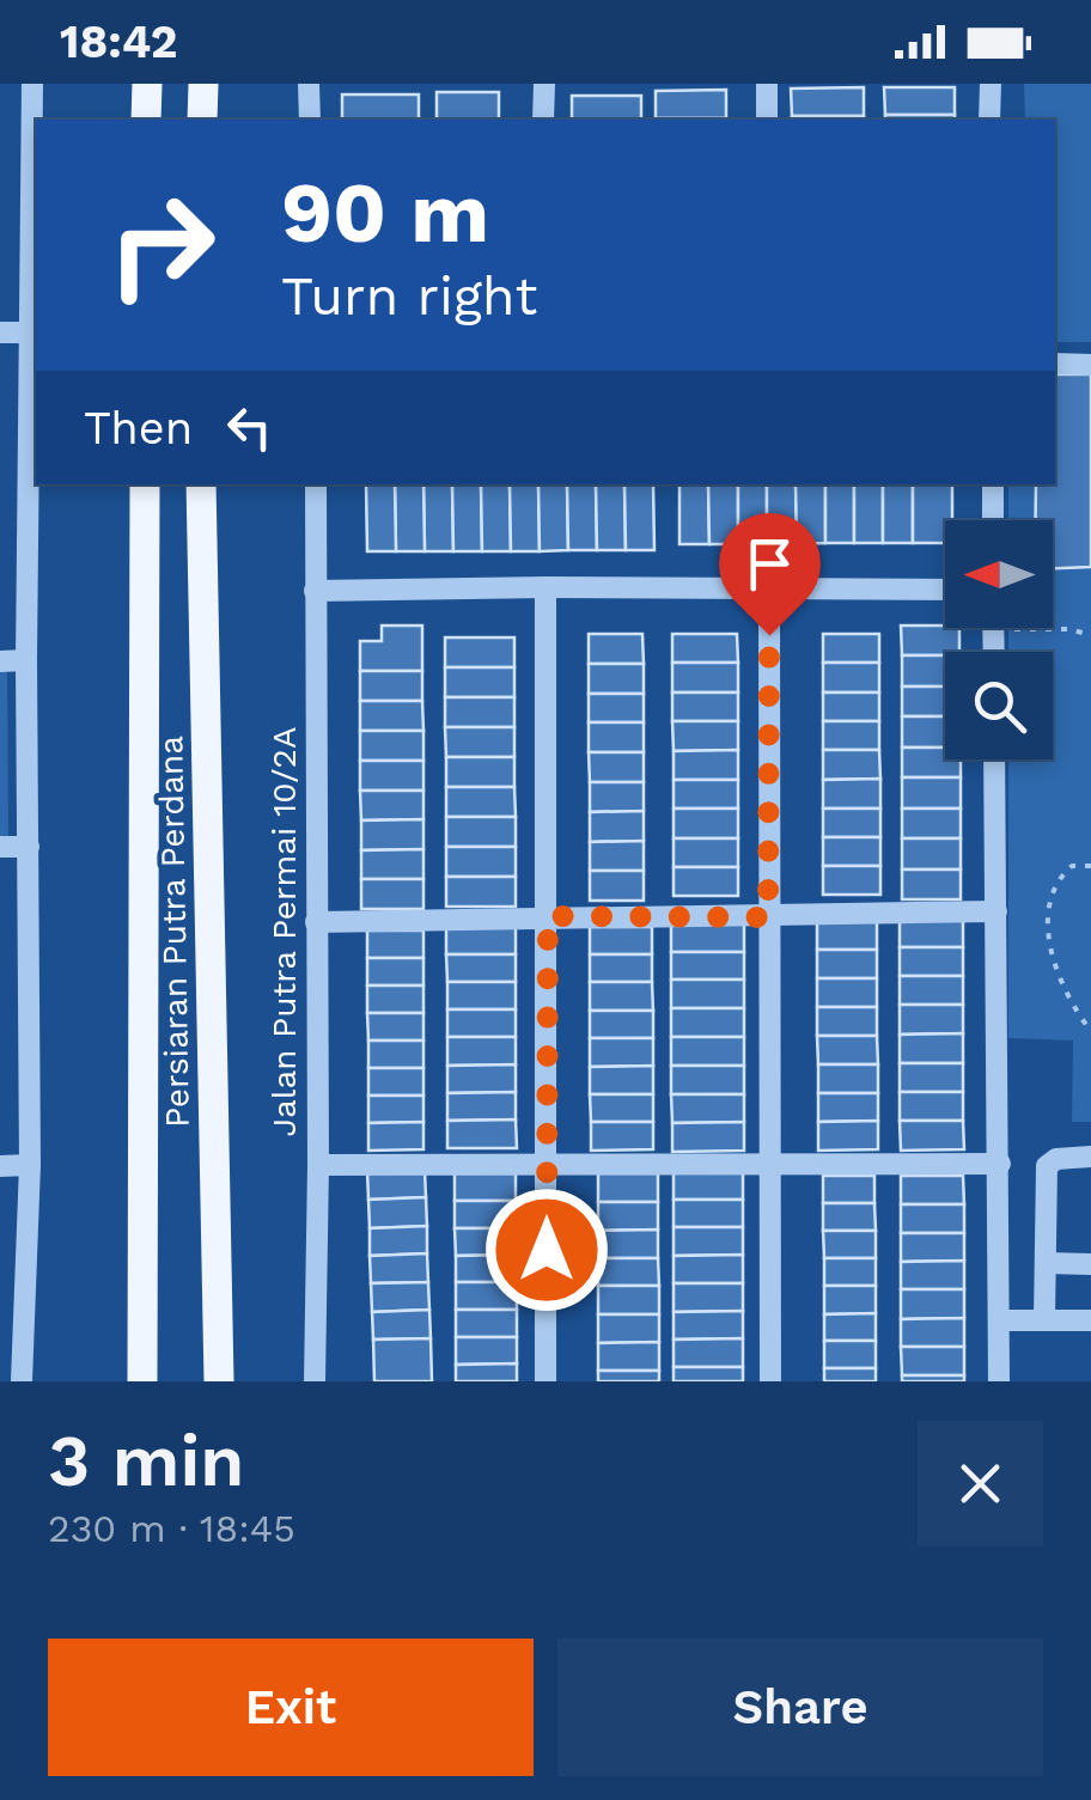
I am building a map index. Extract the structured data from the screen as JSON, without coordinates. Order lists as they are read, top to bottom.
{
  "streets": {
    "main road": ["Persiaran Putra Perdana"],
    "street": ["Jalan Putra Permai 10/2A"]
  },
  "north": "left",
  "page": {
    "status": "18:42",
    "turn": ["90 m", "Turn right"],
    "then": "Then",
    "heading": ["3 min", "230 m · 18:45"],
    "buttons": ["Exit", "Share"]
  }
}
